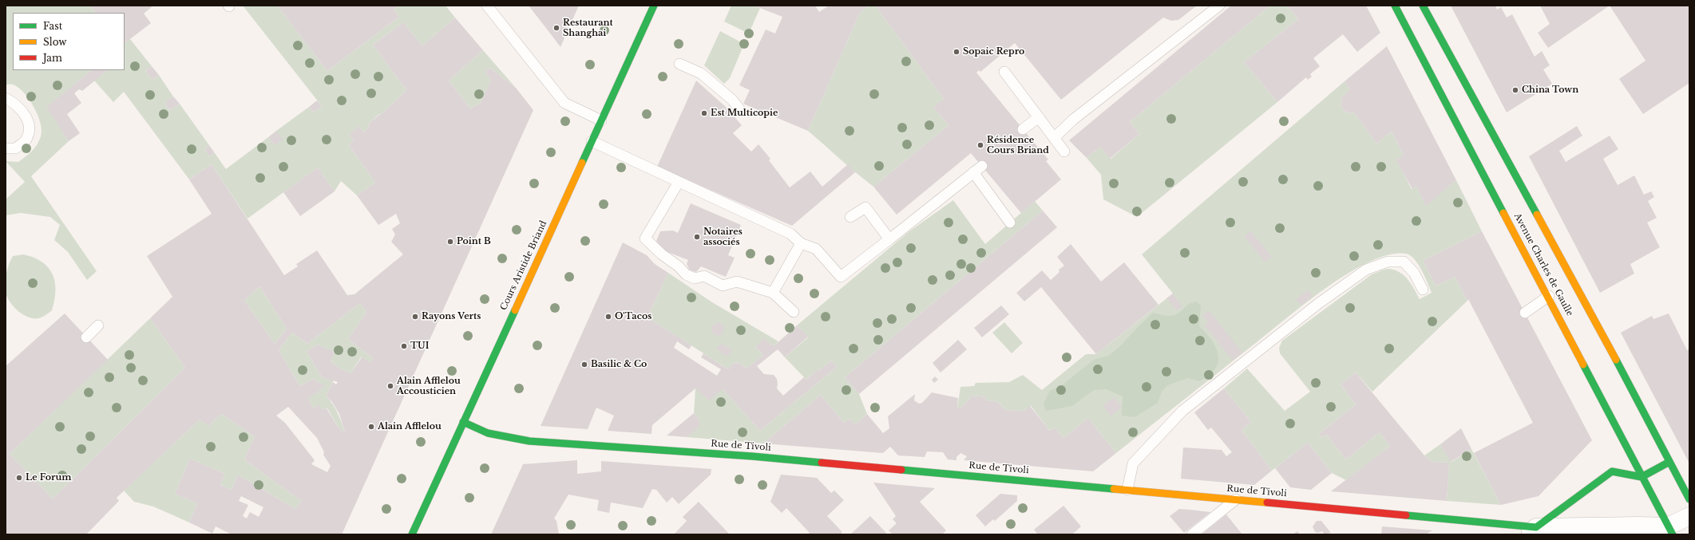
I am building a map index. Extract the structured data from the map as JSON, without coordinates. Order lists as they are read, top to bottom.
{
  "streets": {
    "street": ["Avenue Charles de Gaulle", "Cours Aristide Briand", "Rue de Tivoli"]
  },
  "crossings": [
    ["Cours Aristide Briand", "Rue de Tivoli"]
  ],
  "places": [
    "Restaurant Shanghai",
    "Sopaic Repro",
    "China Town",
    "Est Multicopie",
    "Résidence Cours Briand",
    "Notaires associés",
    "Point B",
    "Rayons Verts",
    "O'Tacos",
    "TUI",
    "Basilic & Co",
    "Alain Afflelou Accousticien",
    "Alain Afflelou",
    "Le Forum"
  ],
  "legend": ["Fast", "Slow", "Jam"]
}
